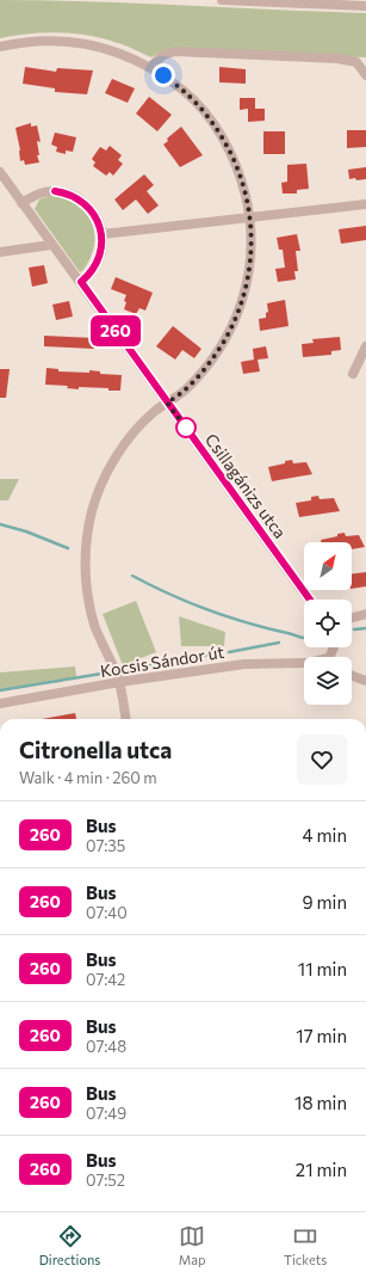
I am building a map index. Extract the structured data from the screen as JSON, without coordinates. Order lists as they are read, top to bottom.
{
  "streets": {
    "street": ["Csillagánizs utca", "Kocsis Sándor út"]
  },
  "lines": ["bus line 260"],
  "north": "top right",
  "page": {
    "on_map": "260",
    "heading": ["Citronella utca", "Walk · 4 min · 260 m"],
    "list": [
      {
        "mark": "260",
        "name": "Bus",
        "note": "07:35",
        "value": "4 min"
      },
      {
        "mark": "260",
        "name": "Bus",
        "note": "07:40",
        "value": "9 min"
      },
      {
        "mark": "260",
        "name": "Bus",
        "note": "07:42",
        "value": "11 min"
      },
      {
        "mark": "260",
        "name": "Bus",
        "note": "07:48",
        "value": "17 min"
      },
      {
        "mark": "260",
        "name": "Bus",
        "note": "07:49",
        "value": "18 min"
      },
      {
        "mark": "260",
        "name": "Bus",
        "note": "07:52",
        "value": "21 min"
      }
    ],
    "tabs": ["Directions", "Map", "Tickets"]
  }
}
